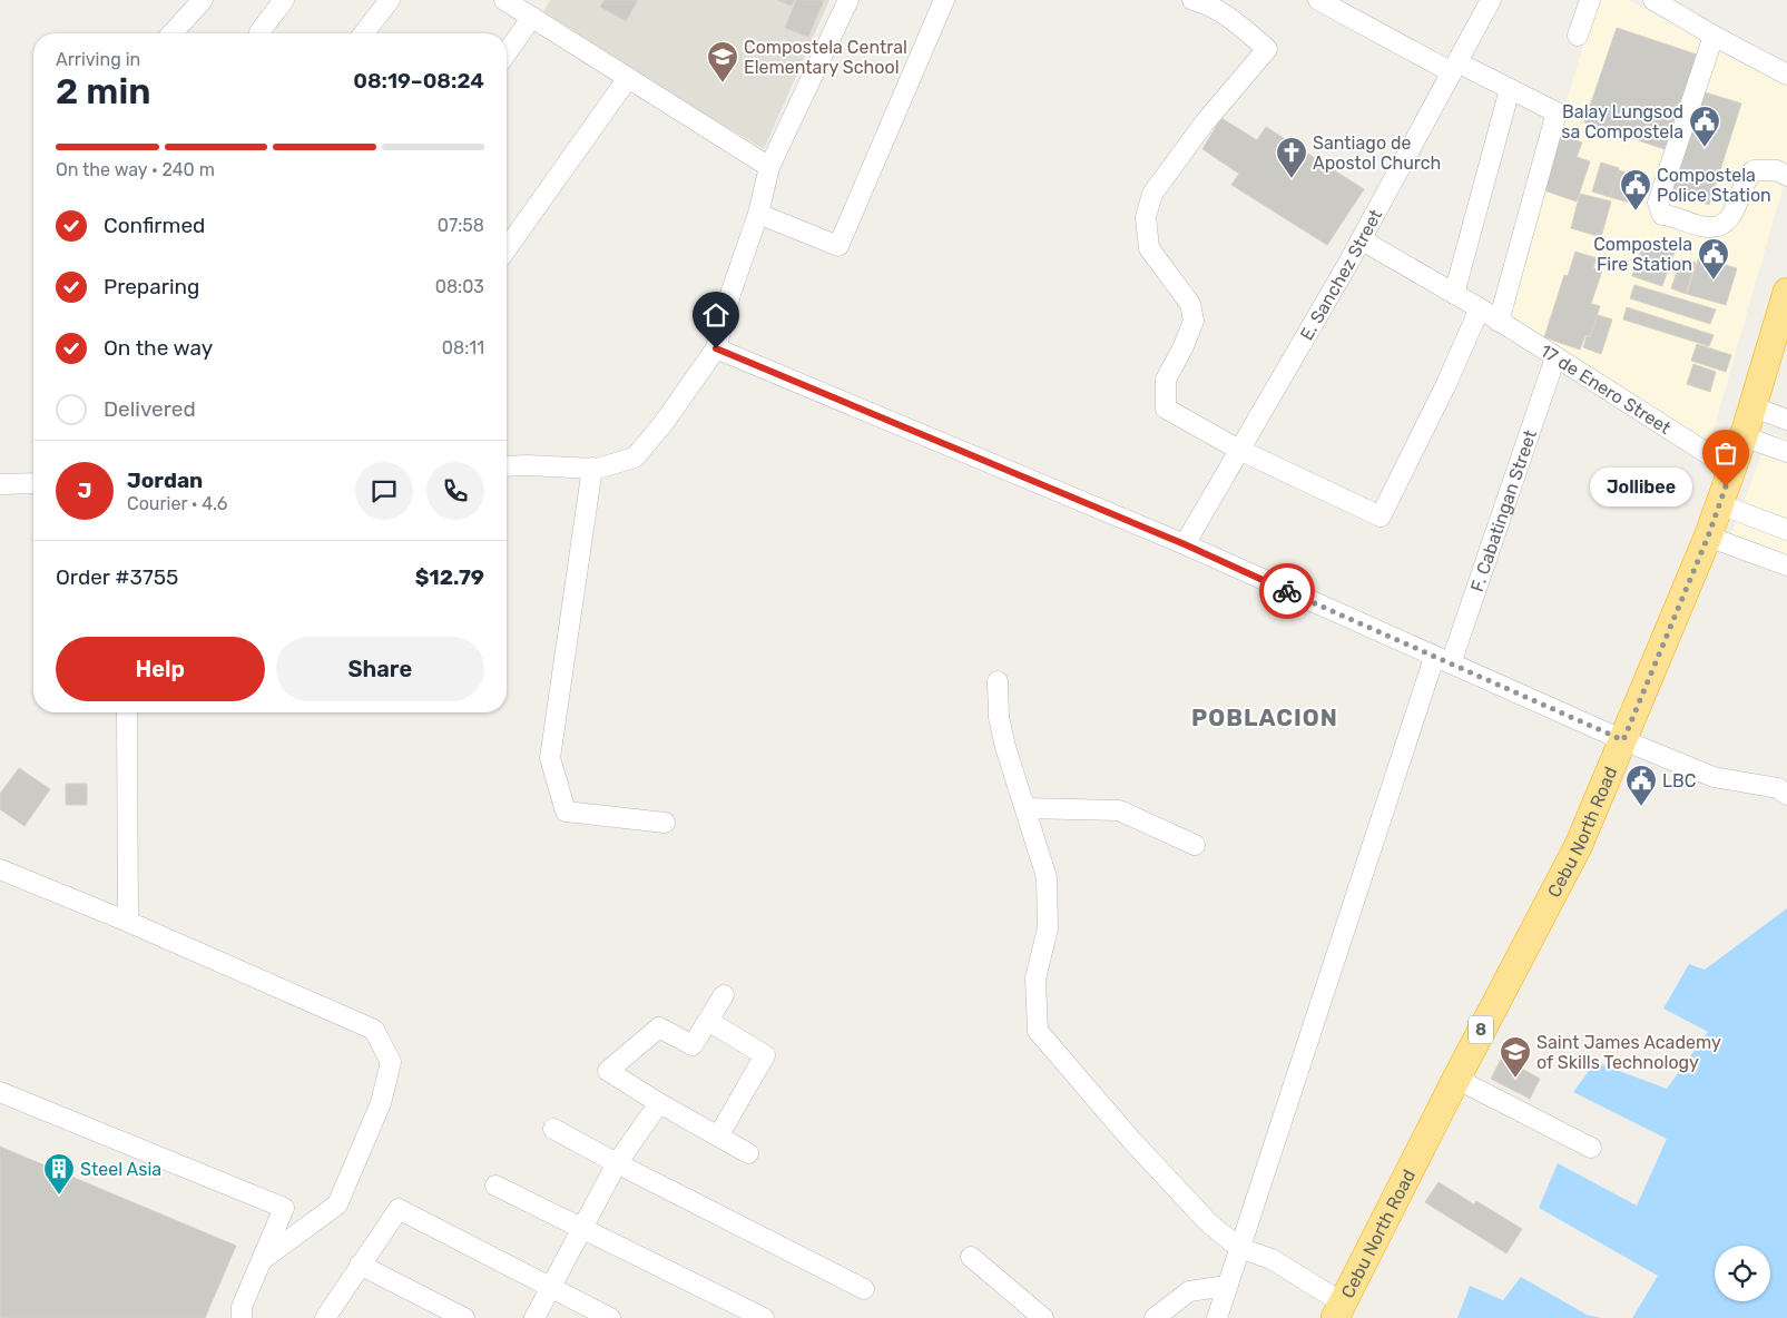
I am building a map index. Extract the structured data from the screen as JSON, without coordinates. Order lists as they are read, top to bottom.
{
  "streets": {
    "highway": ["Cebu North Road", "8"],
    "street": ["E. Sanchez Street", "17 de Enero Street", "F. Cabatingan Street"]
  },
  "crossings": [
    ["E. Sanchez Street", "17 de Enero Street"],
    ["17 de Enero Street", "F. Cabatingan Street"],
    ["17 de Enero Street", "Cebu North Road"]
  ],
  "districts": ["POBLACION"],
  "places": {
    "school or university": ["Compostela Central Elementary School", "Saint James Academy of Skills Technology"],
    "public building": [
      "Balay Lungsod sa Compostela",
      "Compostela Police Station",
      "Compostela Fire Station",
      "LBC"
    ],
    "church": ["Santiago de Apostol Church"],
    "other": ["Jollibee"],
    "building": ["Steel Asia"]
  },
  "page": {
    "heading": ["2 min", "Arriving in", "08:19–08:24"],
    "panel": [
      "Jordan",
      "Courier · 4.6",
      "Order #3755",
      "$12.79"
    ],
    "bar": "On the way · 240 m",
    "list": [
      ["Confirmed", "07:58"],
      ["Preparing", "08:03"],
      ["On the way", "08:11"],
      "Delivered"
    ],
    "round": "J",
    "bubble": "Jollibee",
    "buttons": ["Help", "Share"]
  }
}
